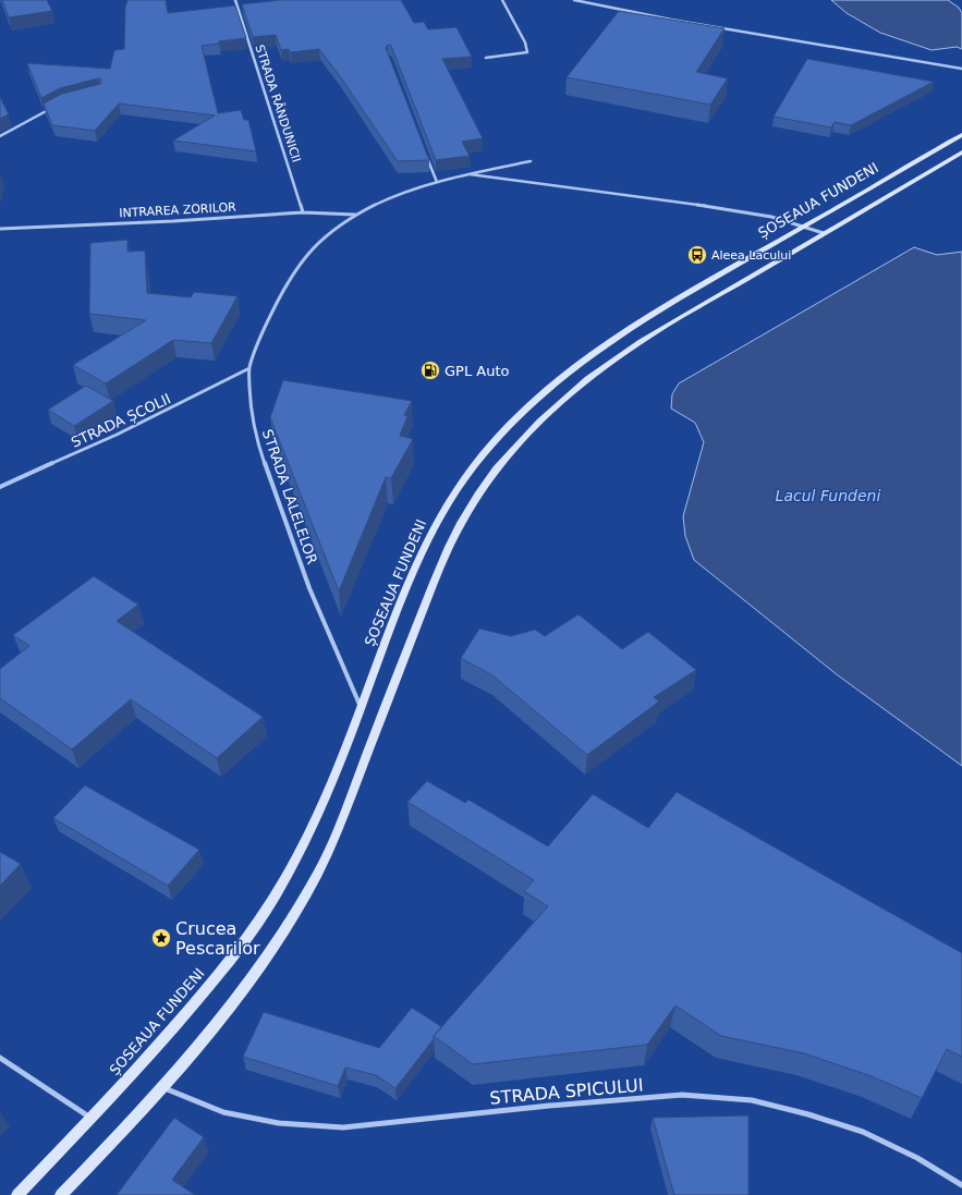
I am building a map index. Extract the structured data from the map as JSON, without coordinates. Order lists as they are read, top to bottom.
{
  "streets": {
    "main road": ["ȘOSEAUA FUNDENI"],
    "street": [
      "STRADA RÂNDUNICII",
      "INTRAREA ZORILOR",
      "STRADA ȘCOLII",
      "STRADA LALELELOR",
      "STRADA SPICULUI"
    ]
  },
  "crossings": [
    ["STRADA RÂNDUNICII", "INTRAREA ZORILOR"],
    ["ȘOSEAUA FUNDENI", "STRADA LALELELOR"],
    ["INTRAREA ZORILOR", "STRADA LALELELOR"],
    ["STRADA ȘCOLII", "STRADA LALELELOR"]
  ],
  "water": ["Lacul Fundeni"],
  "places": {
    "bus stop": ["Aleea Lacului"],
    "fuel station": ["GPL Auto"],
    "place": ["Crucea Pescarilor"]
  }
}
